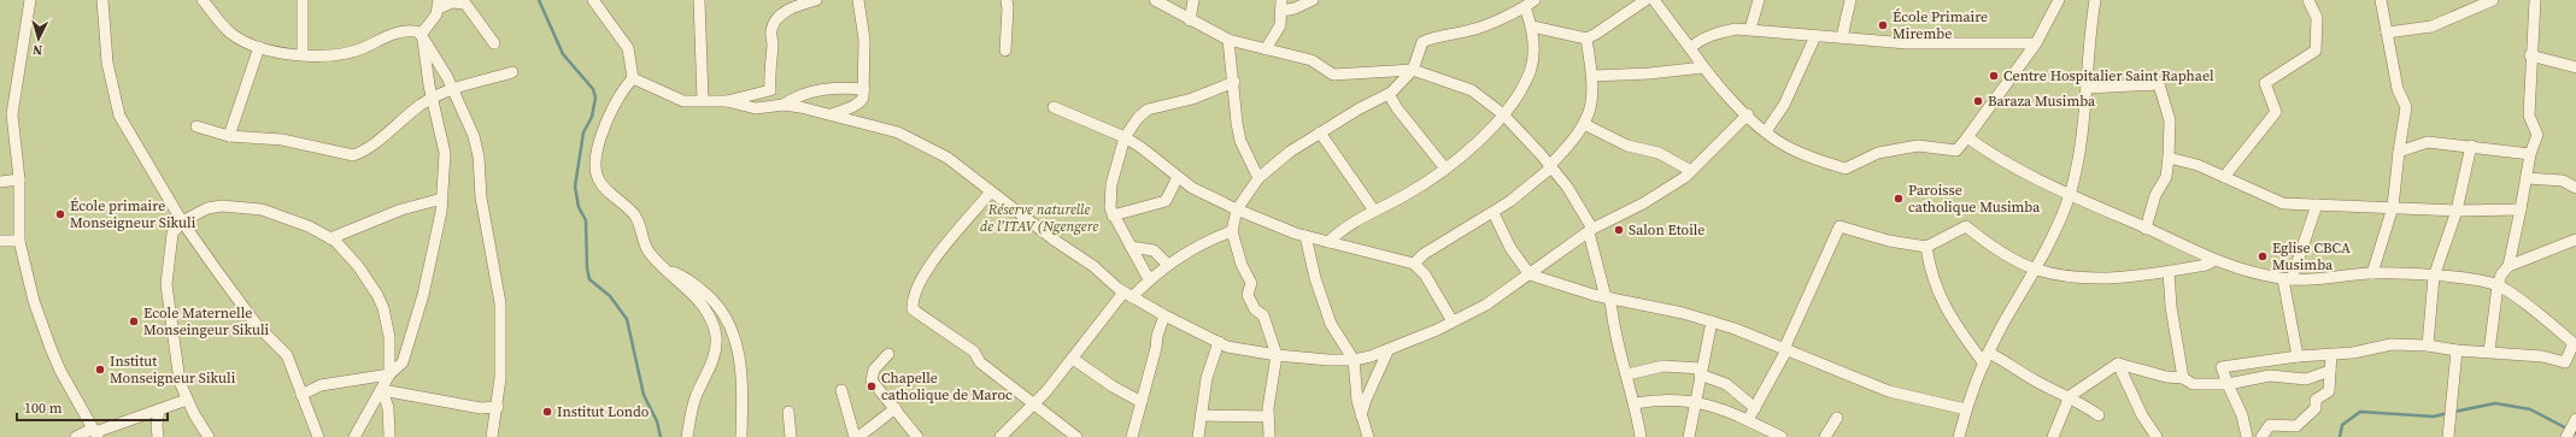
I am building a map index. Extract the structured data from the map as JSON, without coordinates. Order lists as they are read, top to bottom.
{
  "parks": ["Réserve naturelle de l'ITAV (Ngengere"],
  "places": [
    "École Primaire Mirembe",
    "Centre Hospitalier Saint Raphael",
    "Baraza Musimba",
    "Paroisse catholique Musimba",
    "École primaire Monseigneur Sikuli",
    "Salon Etoile",
    "Eglise CBCA Musimba",
    "Ecole Maternelle Monseingeur Sikuli",
    "Institut Monseigneur Sikuli",
    "Chapelle catholique de Maroc",
    "Institut Londo"
  ],
  "scale_bar": "100 m",
  "north": "bottom"
}
